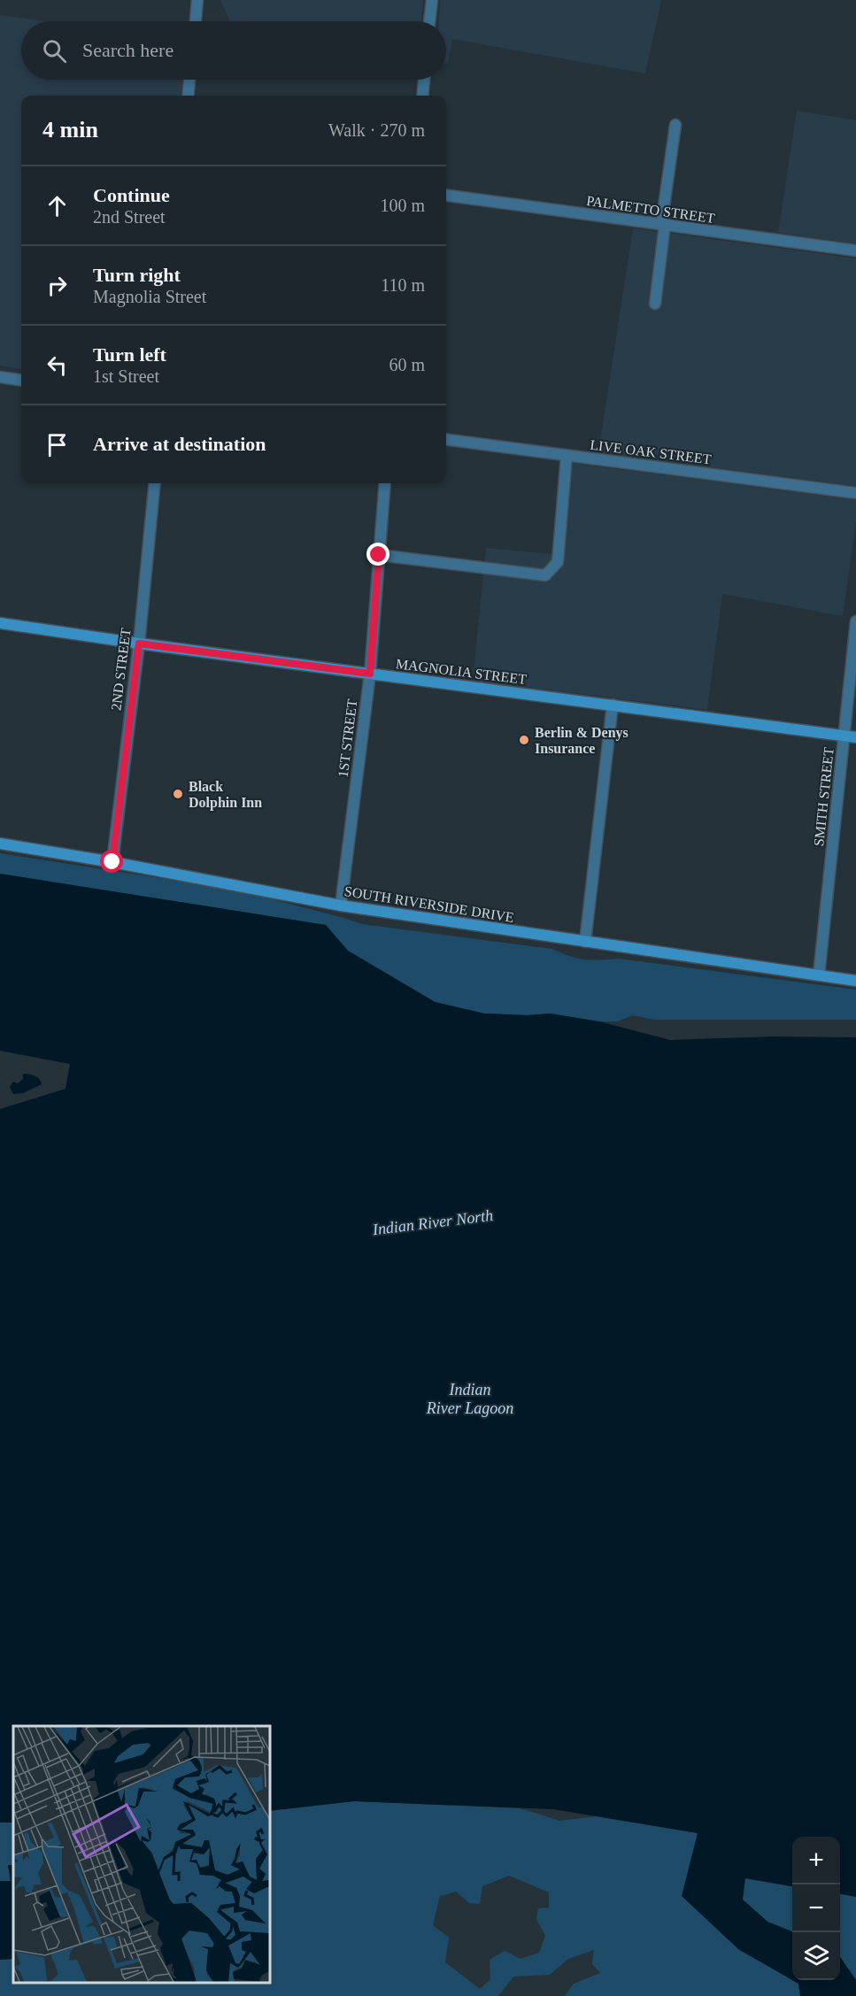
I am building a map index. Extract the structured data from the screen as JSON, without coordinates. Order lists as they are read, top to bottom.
{
  "streets": {
    "street": [
      "PALMETTO STREET",
      "LIVE OAK STREET",
      "2ND STREET",
      "MAGNOLIA STREET",
      "1ST STREET",
      "SMITH STREET",
      "SOUTH RIVERSIDE DRIVE"
    ]
  },
  "crossings": [
    ["2ND STREET", "MAGNOLIA STREET"],
    ["2ND STREET", "SOUTH RIVERSIDE DRIVE"],
    ["MAGNOLIA STREET", "1ST STREET"],
    ["MAGNOLIA STREET", "SMITH STREET"],
    ["1ST STREET", "SOUTH RIVERSIDE DRIVE"],
    ["SMITH STREET", "SOUTH RIVERSIDE DRIVE"]
  ],
  "water": ["Indian River North", "Indian River Lagoon"],
  "places": ["Berlin & Denys Insurance", "Black Dolphin Inn"],
  "page": {
    "search": "Search here",
    "heading": ["4 min", "Walk · 270 m"],
    "list": [
      ["Continue", "2nd Street", "100 m"],
      ["Turn right", "Magnolia Street", "110 m"],
      ["Turn left", "1st Street", "60 m"],
      "Arrive at destination"
    ],
    "map_buttons": ["+", "−"]
  }
}
